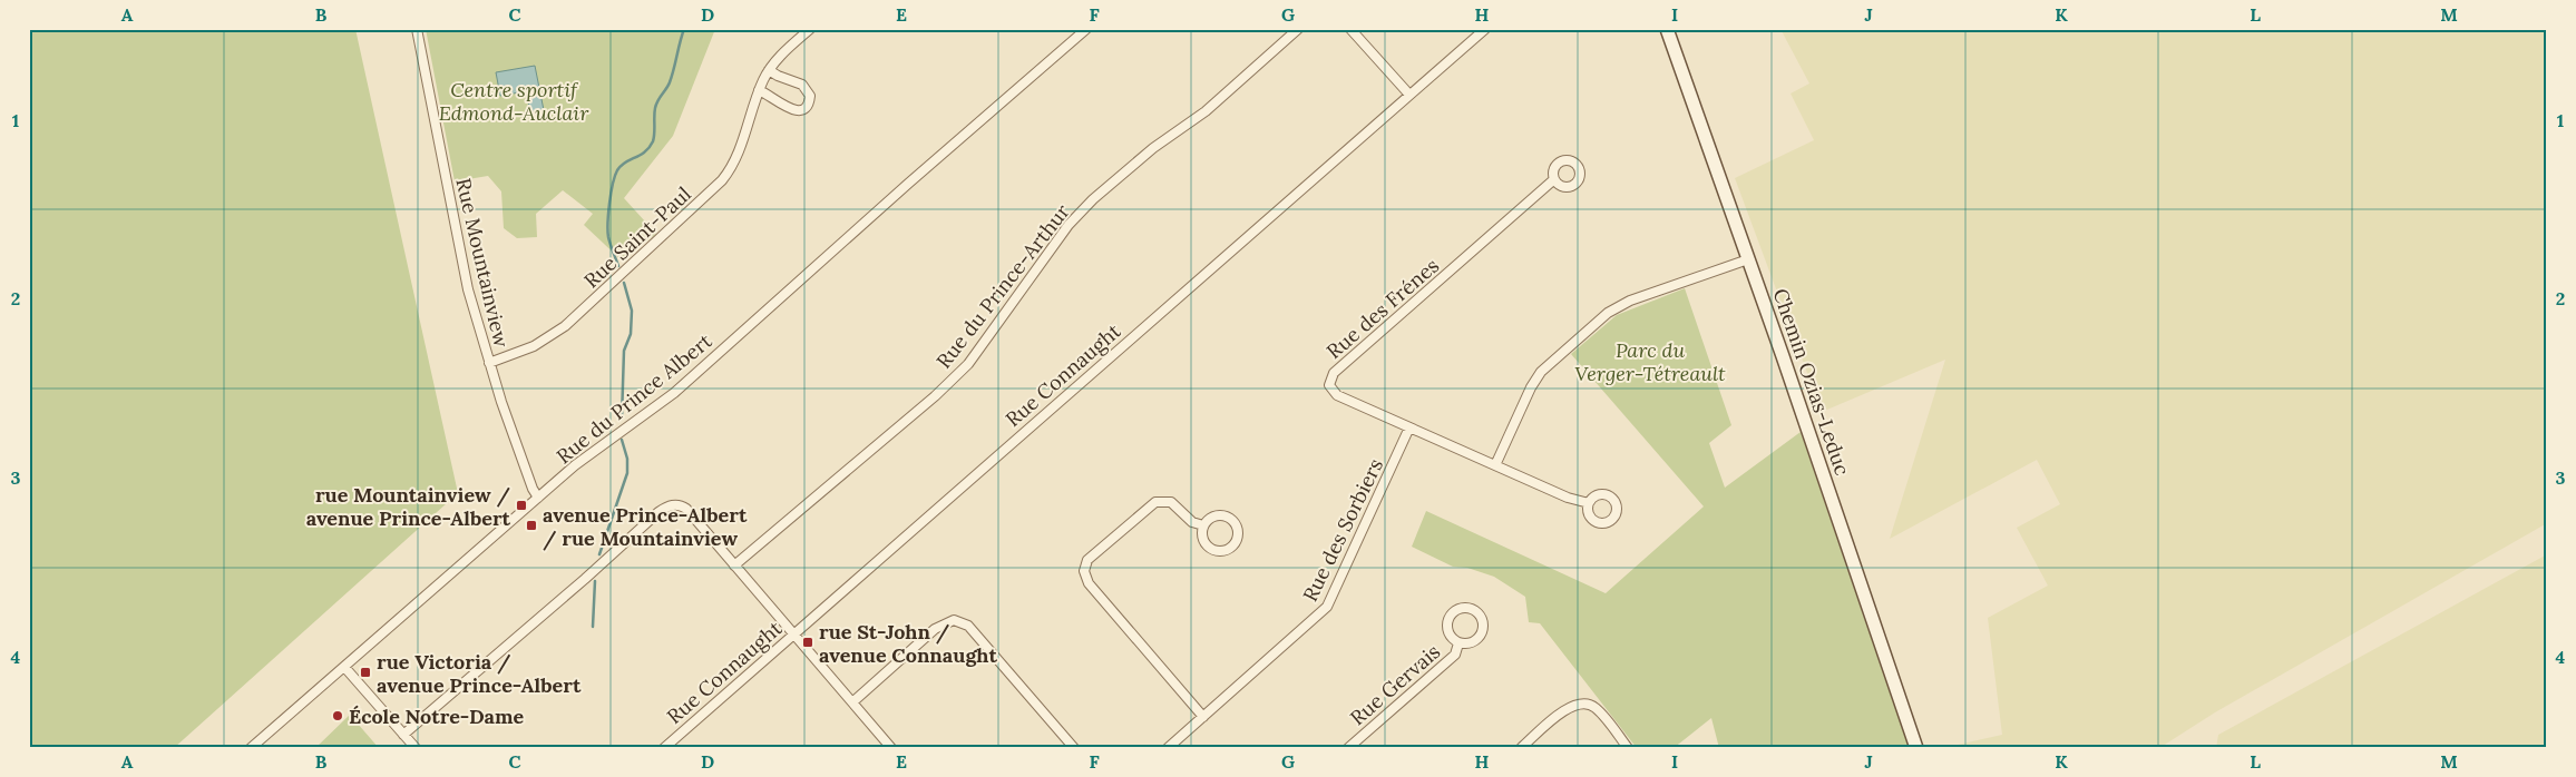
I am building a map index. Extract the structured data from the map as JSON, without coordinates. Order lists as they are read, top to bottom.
{
  "streets": {
    "street": [
      "Rue Saint-Paul",
      "Rue Mountainview",
      "Rue du Prince-Arthur",
      "Rue des Frénes",
      "Rue Connaught",
      "Chemin Ozias-Leduc",
      "Rue du Prince Albert",
      "Rue des Sorbiers",
      "Rue Gervais"
    ]
  },
  "crossings": [
    ["Rue Saint-Paul", "Rue Mountainview"],
    ["Rue Mountainview", "Rue du Prince Albert"],
    ["Rue des Frénes", "Rue des Sorbiers"]
  ],
  "parks": ["Centre sportif Edmond-Auclair", "Parc du Verger-Tétreault"],
  "places": {
    "transit": [
      "rue Mountainview / avenue Prince-Albert",
      "avenue Prince-Albert / rue Mountainview",
      "rue St-John / avenue Connaught",
      "rue Victoria / avenue Prince-Albert"
    ],
    "other": ["École Notre-Dame"]
  },
  "grid": {
    "columns": [
      "A",
      "B",
      "C",
      "D",
      "E",
      "F",
      "G",
      "H",
      "I",
      "J",
      "K",
      "L",
      "M"
    ],
    "rows": [
      "1",
      "2",
      "3",
      "4"
    ]
  }
}
